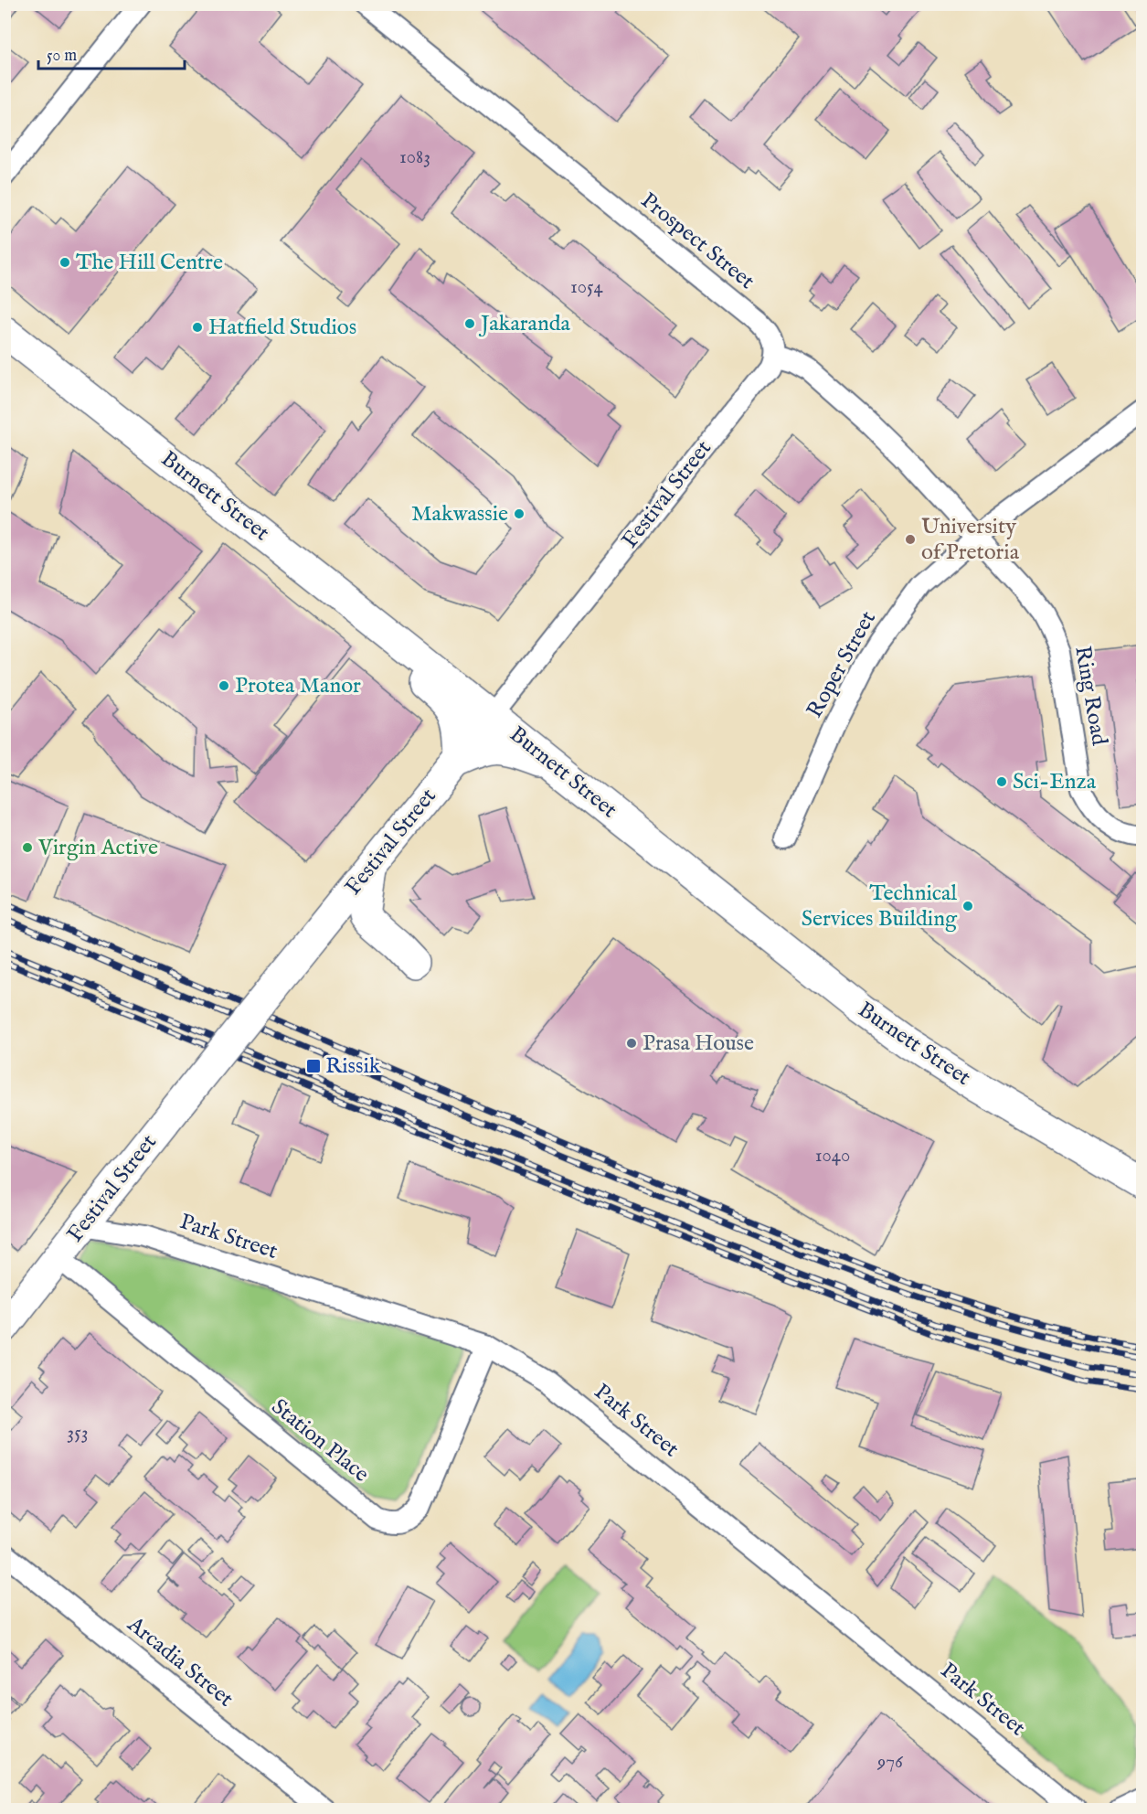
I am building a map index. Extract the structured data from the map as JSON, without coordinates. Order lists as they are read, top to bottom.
{
  "streets": {
    "street": [
      "Prospect Street",
      "Festival Street",
      "Burnett Street",
      "Roper Street",
      "Ring Road",
      "Park Street",
      "Station Place",
      "Arcadia Street"
    ]
  },
  "crossings": [
    ["Prospect Street", "Festival Street"],
    ["Festival Street", "Burnett Street"],
    ["Festival Street", "Park Street"],
    ["Festival Street", "Station Place"],
    ["Roper Street", "Ring Road"],
    ["Park Street", "Station Place"]
  ],
  "places": {
    "other": [
      "The Hill Centre",
      "Jakaranda",
      "Hatfield Studios",
      "Makwassie",
      "University of Pretoria",
      "Protea Manor",
      "Sci-Enza",
      "Virgin Active",
      "Technical Services Building",
      "Prasa House"
    ],
    "transit": ["Rissik"]
  },
  "house_numbers": [
    "1083",
    "1054",
    "1040",
    "353",
    "976"
  ],
  "scale_bar": "50 m"
}
